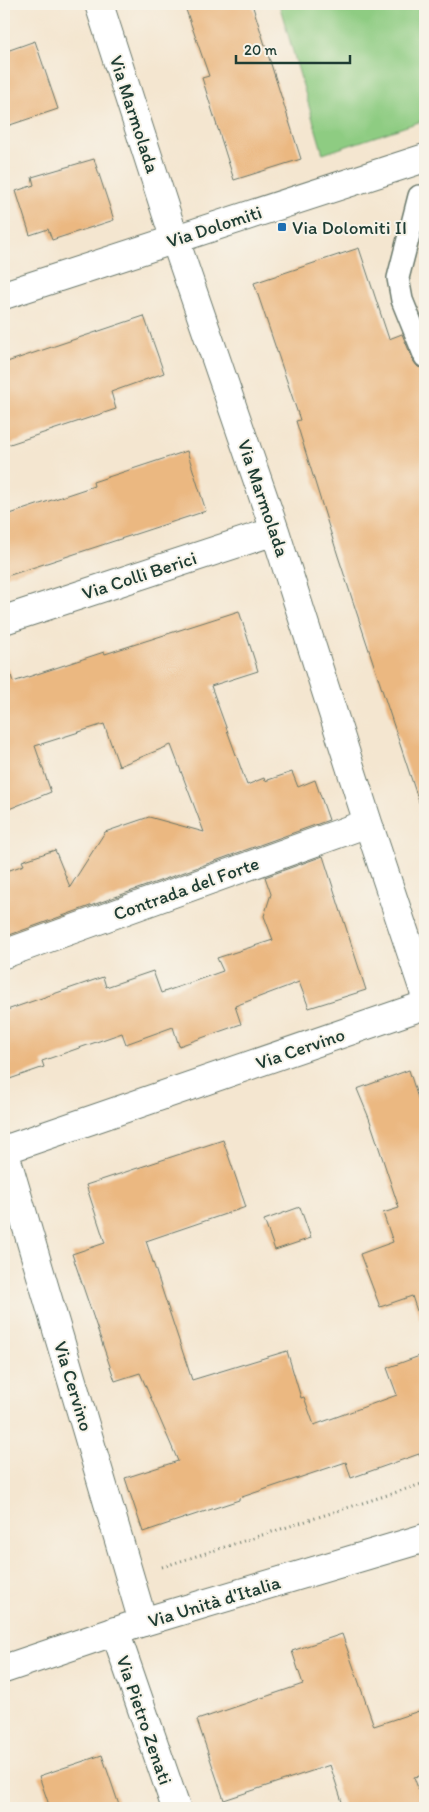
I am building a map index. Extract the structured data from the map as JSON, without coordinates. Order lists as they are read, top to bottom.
{
  "streets": {
    "street": [
      "Via Marmolada",
      "Via Dolomiti",
      "Via Colli Berici",
      "Contrada del Forte",
      "Via Cervino",
      "Via Unità d'Italia",
      "Via Pietro Zenati"
    ]
  },
  "crossings": [
    ["Via Marmolada", "Via Dolomiti"],
    ["Via Marmolada", "Via Colli Berici"],
    ["Via Marmolada", "Contrada del Forte"],
    ["Via Cervino", "Via Unità d'Italia"],
    ["Via Unità d'Italia", "Via Pietro Zenati"]
  ],
  "places": {
    "transit": ["Via Dolomiti II"]
  },
  "scale_bar": "20 m"
}
